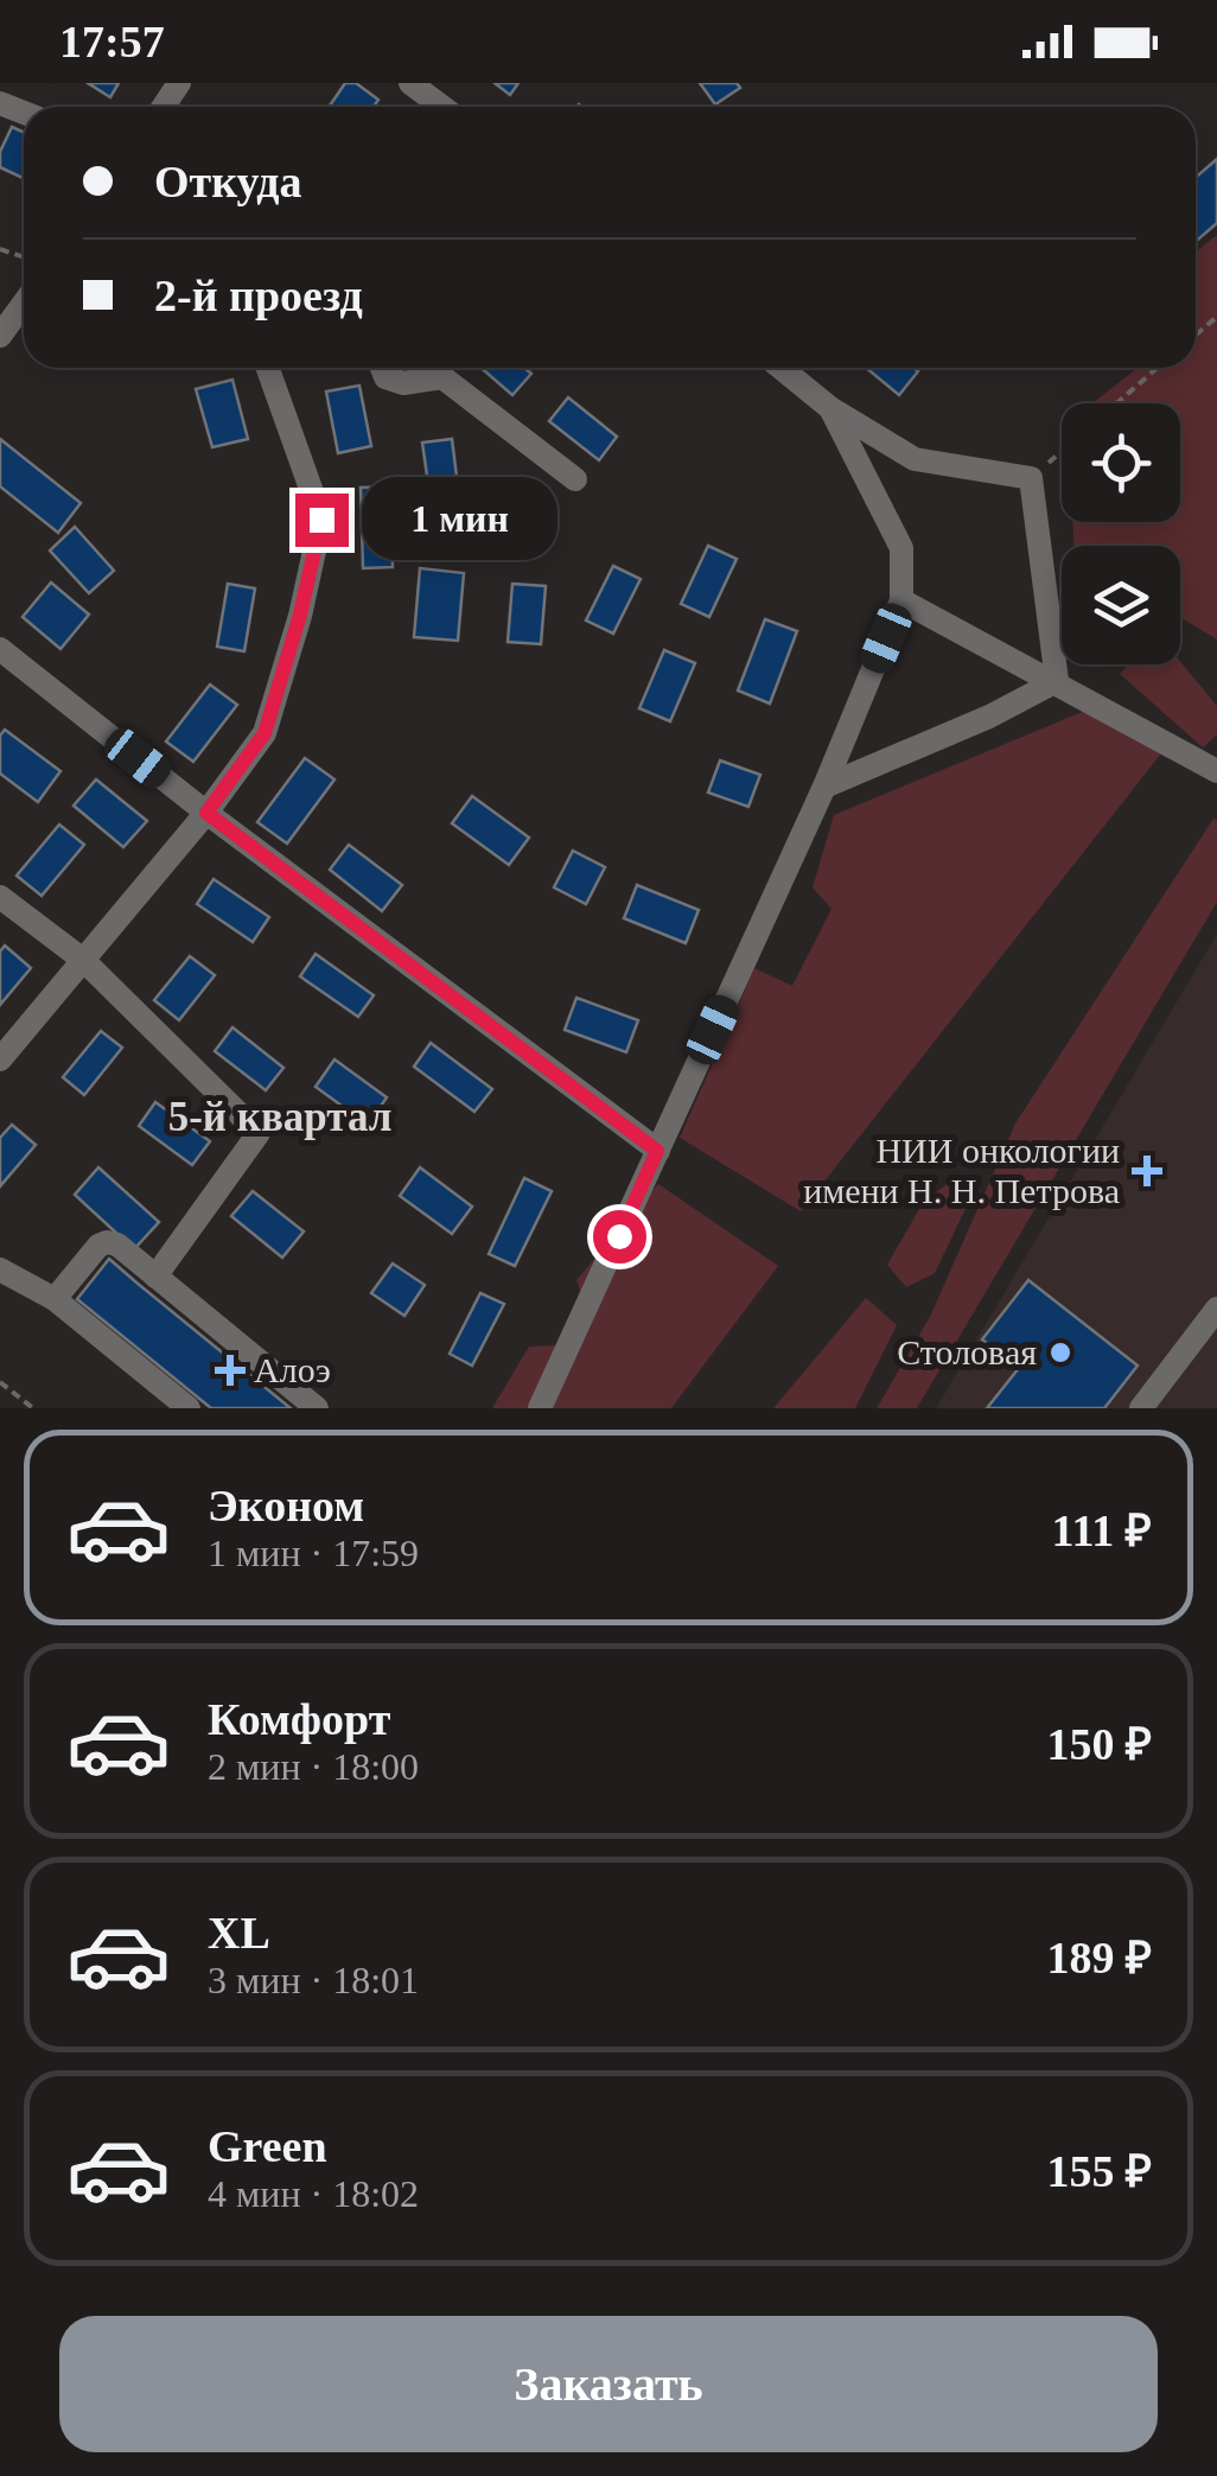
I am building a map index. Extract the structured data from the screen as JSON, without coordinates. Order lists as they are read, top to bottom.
{
  "districts": ["5-й квартал"],
  "places": {
    "health": ["НИИ онкологии имени Н. Н. Петрова", "Алоэ"],
    "other": ["Столовая"]
  },
  "page": {
    "status": "17:57",
    "banner": ["Откуда", "2-й проезд"],
    "bubble": "1 мин",
    "list": [
      {
        "name": "Эконом",
        "note": "1 мин · 17:59",
        "value": "111 ₽"
      },
      {
        "name": "Комфорт",
        "note": "2 мин · 18:00",
        "value": "150 ₽"
      },
      {
        "name": "XL",
        "note": "3 мин · 18:01",
        "value": "189 ₽"
      },
      {
        "name": "Green",
        "note": "4 мин · 18:02",
        "value": "155 ₽"
      }
    ],
    "buttons": "Заказать"
  }
}
